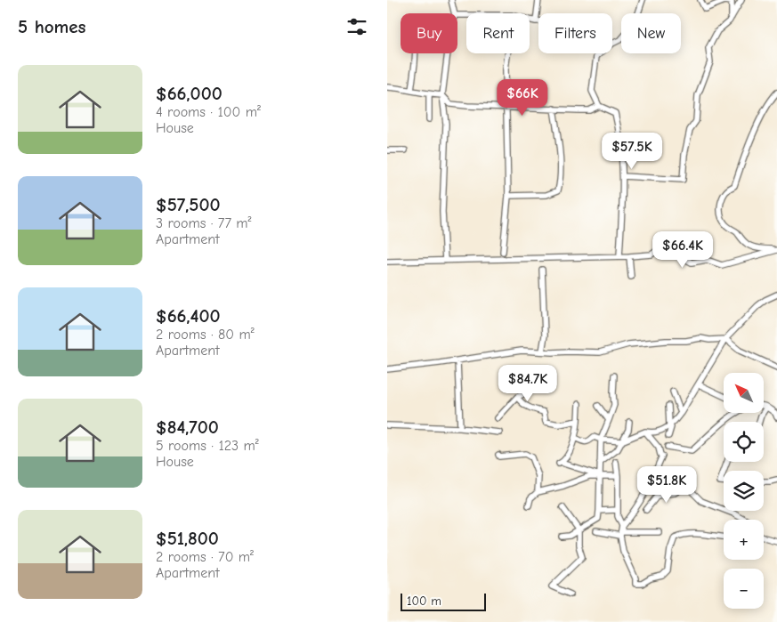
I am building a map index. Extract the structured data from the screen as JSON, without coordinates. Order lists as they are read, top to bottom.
{
  "scale_bar": "100 m",
  "north": "top left",
  "page": {
    "heading": "5 homes",
    "chip": [
      "Buy",
      "Rent",
      "Filters",
      "New"
    ],
    "list": [
      {
        "name": "$66,000",
        "note": "4 rooms · 100 m² · House"
      },
      {
        "name": "$57,500",
        "note": "3 rooms · 77 m² · Apartment"
      },
      {
        "name": "$66,400",
        "note": "2 rooms · 80 m² · Apartment"
      },
      {
        "name": "$84,700",
        "note": "5 rooms · 123 m² · House"
      },
      {
        "name": "$51,800",
        "note": "2 rooms · 70 m² · Apartment"
      }
    ],
    "price": [
      "$66K",
      "$57.5K",
      "$66.4K",
      "$84.7K",
      "$51.8K"
    ],
    "map_buttons": ["+", "−"],
    "scale": "100 m"
  }
}
